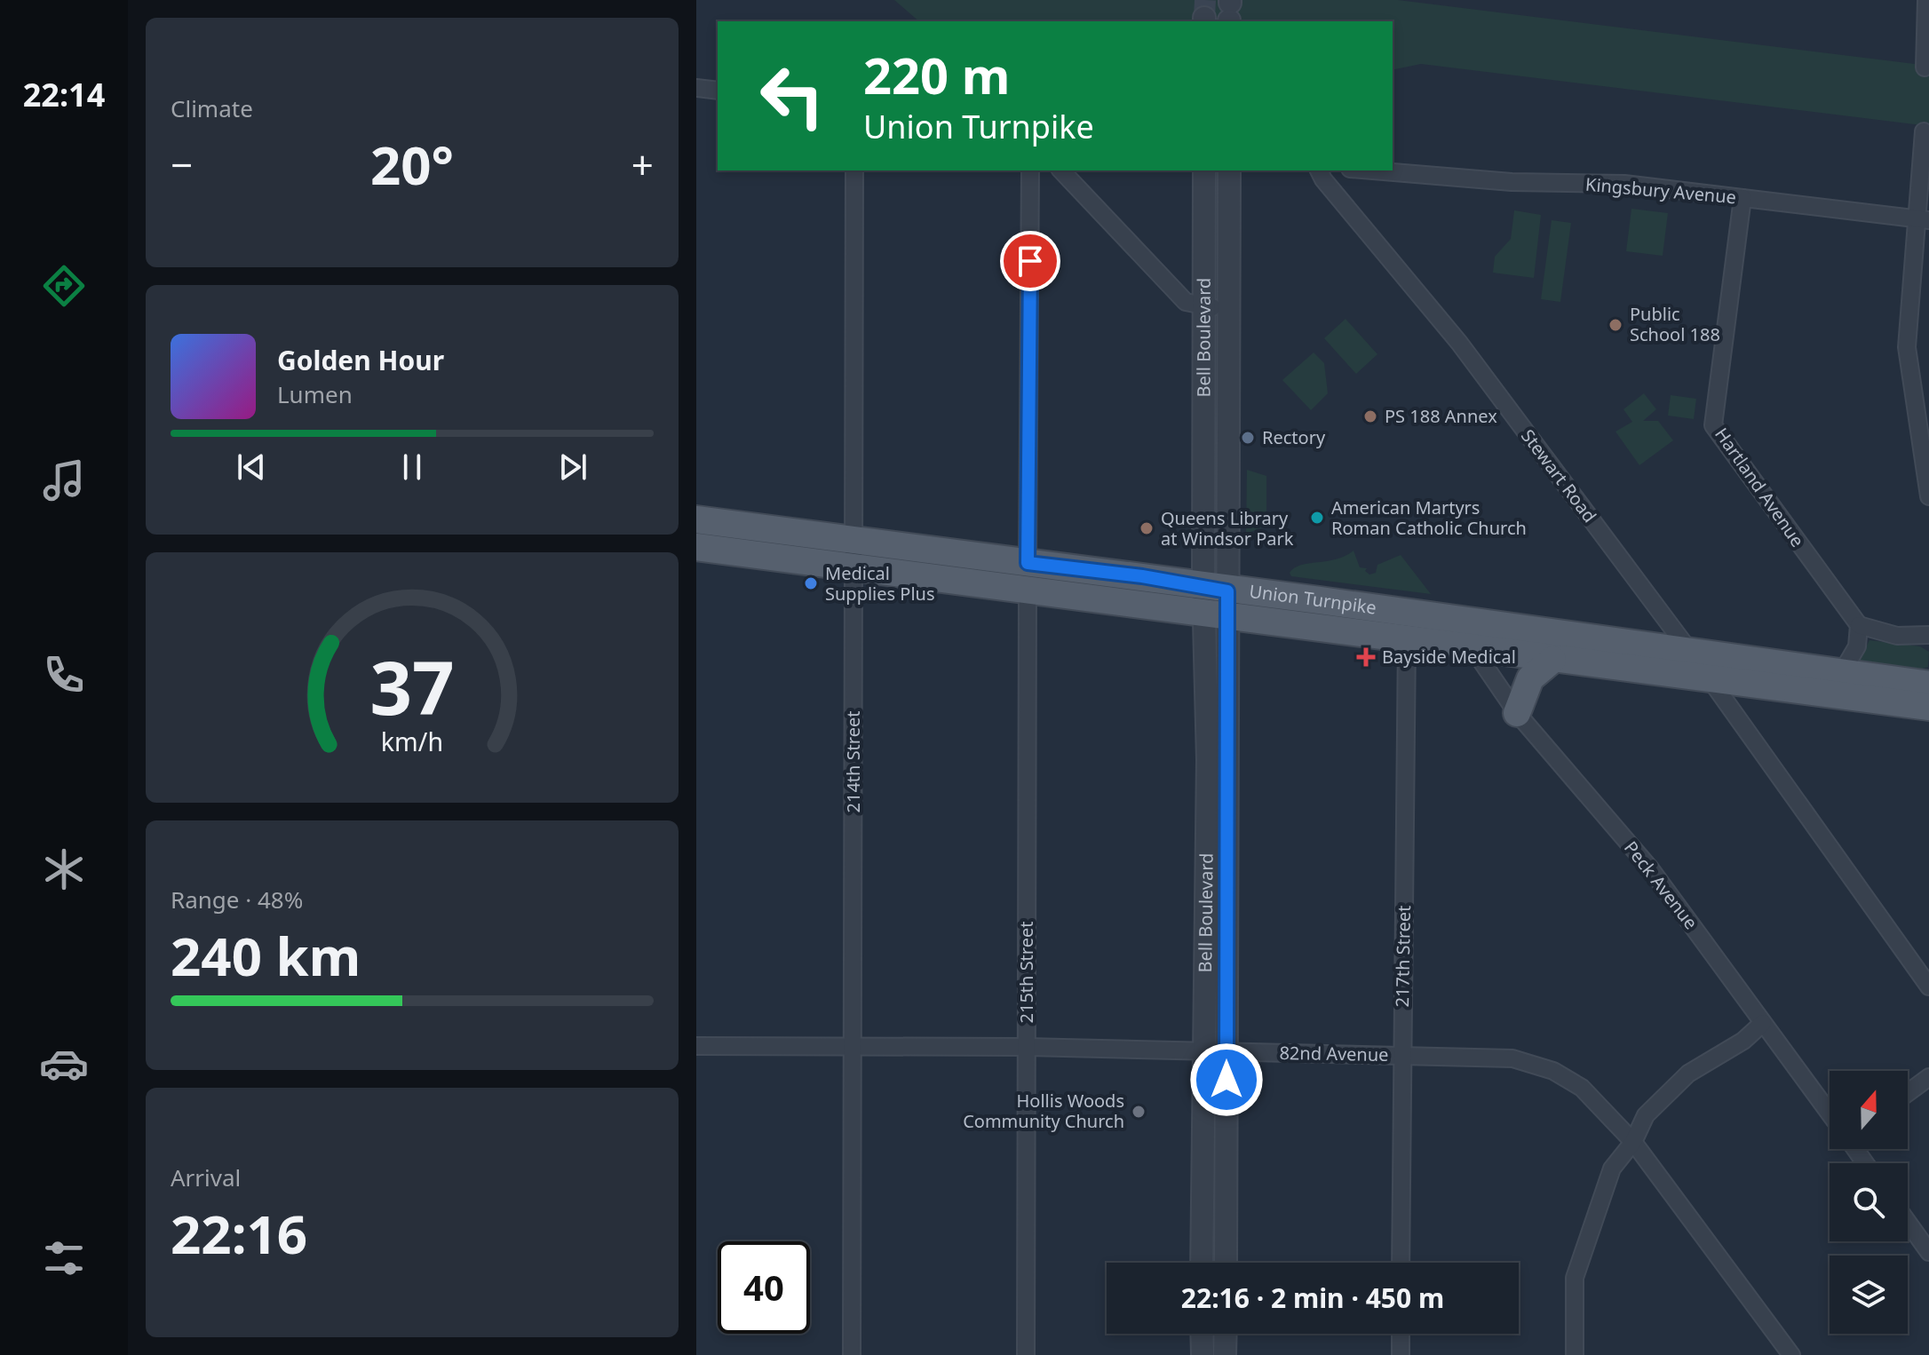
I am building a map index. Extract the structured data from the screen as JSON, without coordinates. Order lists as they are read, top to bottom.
{
  "streets": {
    "main road": ["Union Turnpike"],
    "street": [
      "Kingsbury Avenue",
      "Bell Boulevard",
      "Stewart Road",
      "Hartland Avenue",
      "214th Street",
      "Peck Avenue",
      "217th Street",
      "215th Street",
      "82nd Avenue"
    ]
  },
  "crossings": [
    ["Kingsbury Avenue", "Hartland Avenue"],
    ["Bell Boulevard", "Union Turnpike"],
    ["Bell Boulevard", "82nd Avenue"],
    ["Stewart Road", "Union Turnpike"],
    ["Union Turnpike", "214th Street"],
    ["Union Turnpike", "Peck Avenue"],
    ["Union Turnpike", "217th Street"],
    ["Union Turnpike", "215th Street"],
    ["214th Street", "82nd Avenue"],
    ["217th Street", "82nd Avenue"],
    ["215th Street", "82nd Avenue"]
  ],
  "places": {
    "other": [
      "Public School 188",
      "PS 188 Annex",
      "Rectory",
      "American Martyrs Roman Catholic Church",
      "Queens Library at Windsor Park",
      "Medical Supplies Plus",
      "Hollis Woods Community Church"
    ],
    "health": ["Bayside Medical"]
  },
  "north": "top",
  "page": {
    "tabs": "22:14",
    "tile": [
      "Climate",
      ["Range · 48%", "240 km"],
      ["Arrival", "22:16"]
    ],
    "turn": ["220 m", "Union Turnpike"],
    "heat": ["−", "20°", "+"],
    "song": ["Golden Hour", "Lumen"],
    "limit": "40",
    "trip": "22:16 · 2 min · 450 m",
    "gauge": ["37", "km/h"]
  }
}
